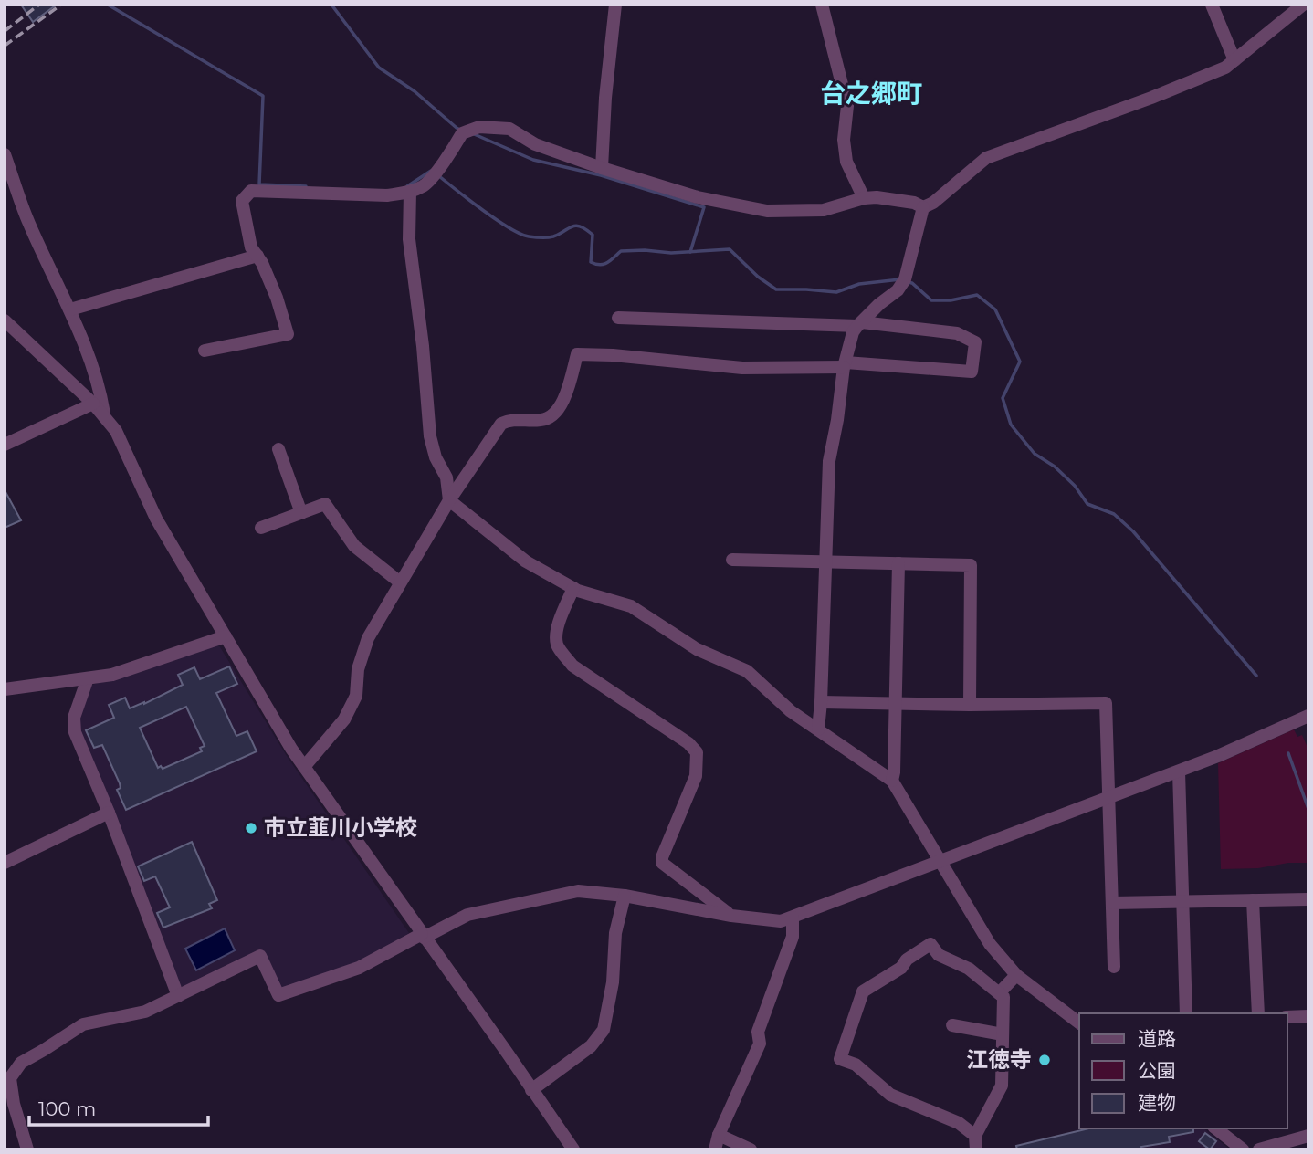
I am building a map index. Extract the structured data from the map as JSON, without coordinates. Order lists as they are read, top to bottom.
{
  "districts": ["台之郷町"],
  "places": ["市立韮川小学校", "江徳寺"],
  "legend": ["道路", "公園", "建物"],
  "scale_bar": "100 m"
}
